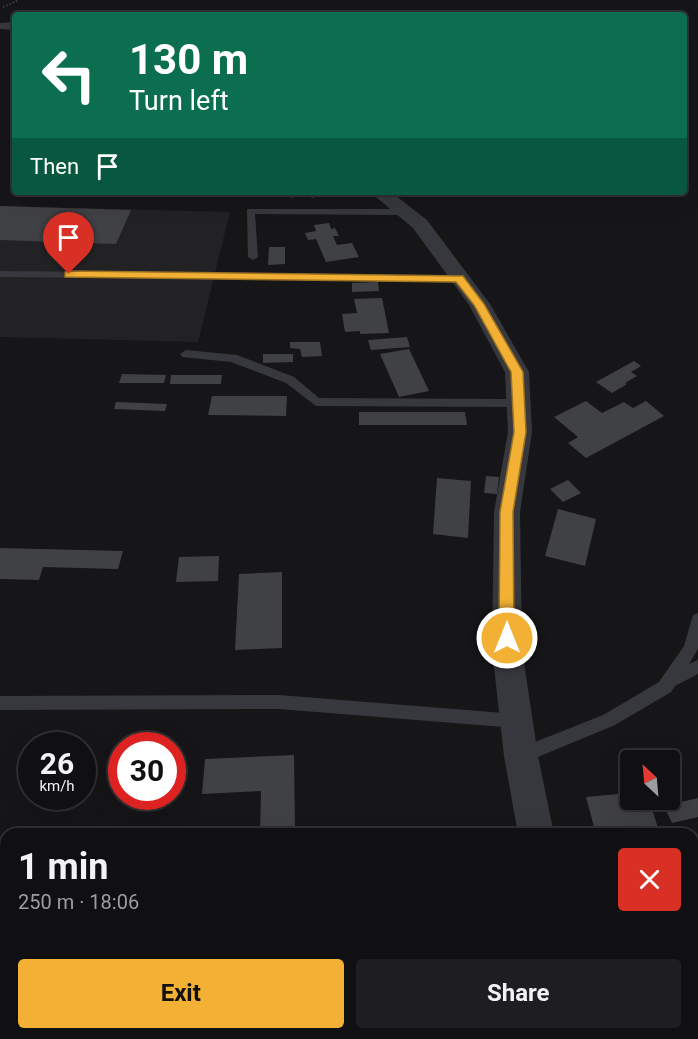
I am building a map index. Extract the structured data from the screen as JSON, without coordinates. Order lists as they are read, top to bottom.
{
  "north": "top left",
  "page": {
    "turn": ["130 m", "Turn left"],
    "then": "Then",
    "speed": "26 km/h",
    "limit": "30",
    "heading": ["1 min", "250 m · 18:06"],
    "buttons": ["Exit", "Share"]
  }
}
